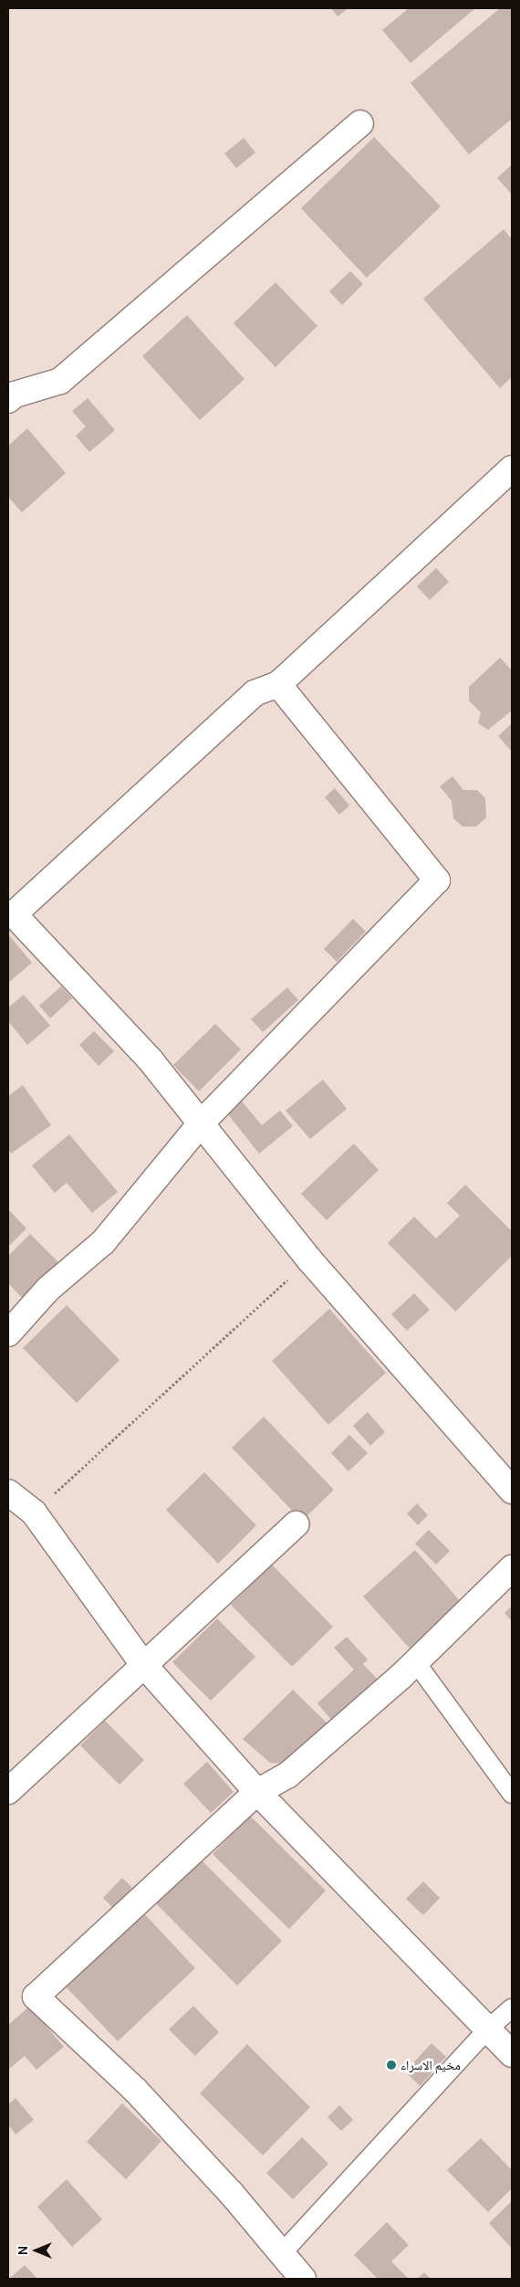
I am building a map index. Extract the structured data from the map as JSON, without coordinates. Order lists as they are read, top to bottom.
{
  "places": ["مخيم الاسراء"],
  "north": "left"
}
